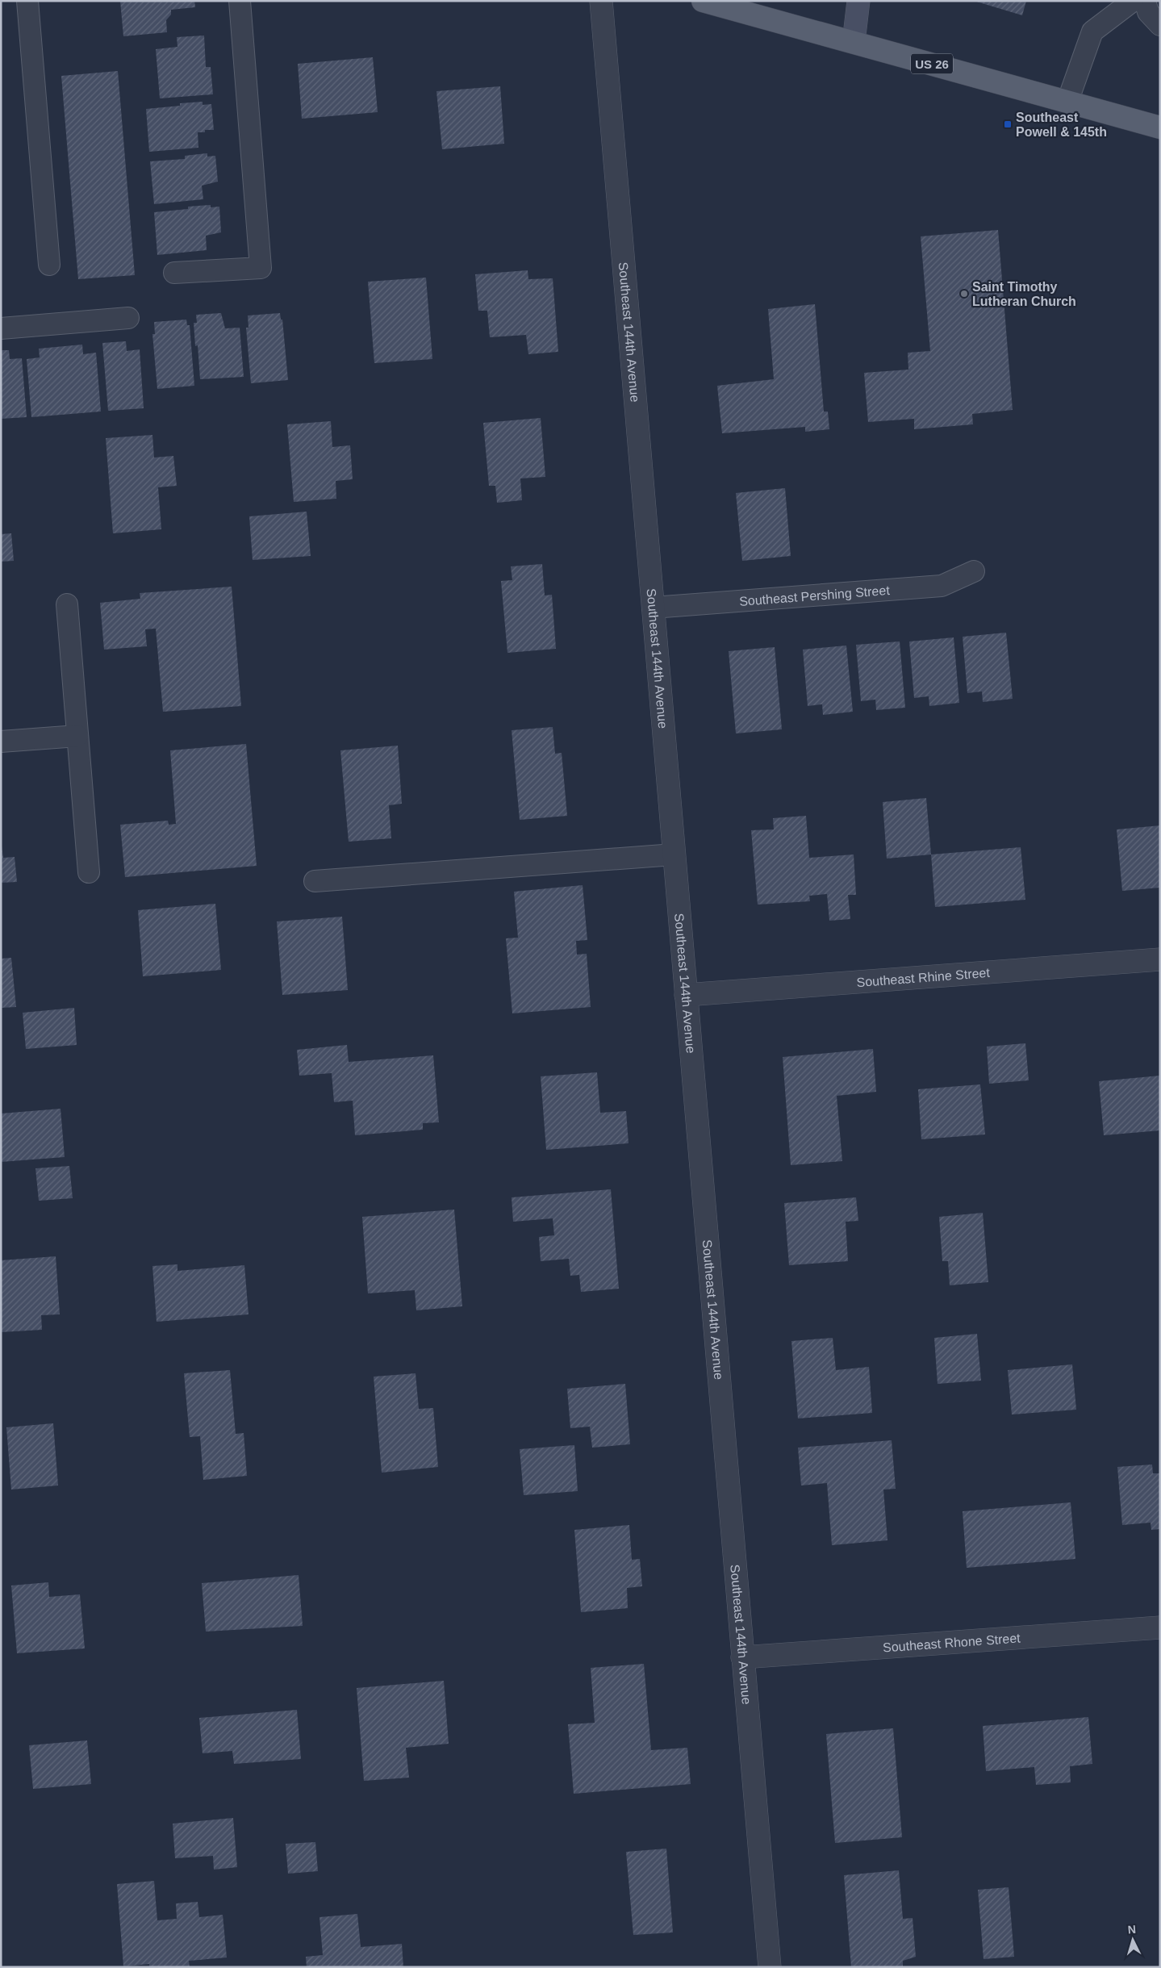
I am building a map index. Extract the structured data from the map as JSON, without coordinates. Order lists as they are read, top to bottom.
{
  "streets": {
    "main road": ["US 26"],
    "street": ["Southeast 144th Avenue", "Southeast Rhine Street", "Southeast Rhone Street"],
    "lane": ["Southeast Pershing Street"]
  },
  "crossings": [
    ["Southeast 144th Avenue", "Southeast Pershing Street"],
    ["Southeast 144th Avenue", "Southeast Rhine Street"],
    ["Southeast 144th Avenue", "Southeast Rhone Street"]
  ],
  "places": {
    "transit": ["Southeast Powell & 145th"],
    "other": ["Saint Timothy Lutheran Church"]
  },
  "north": "top"
}
